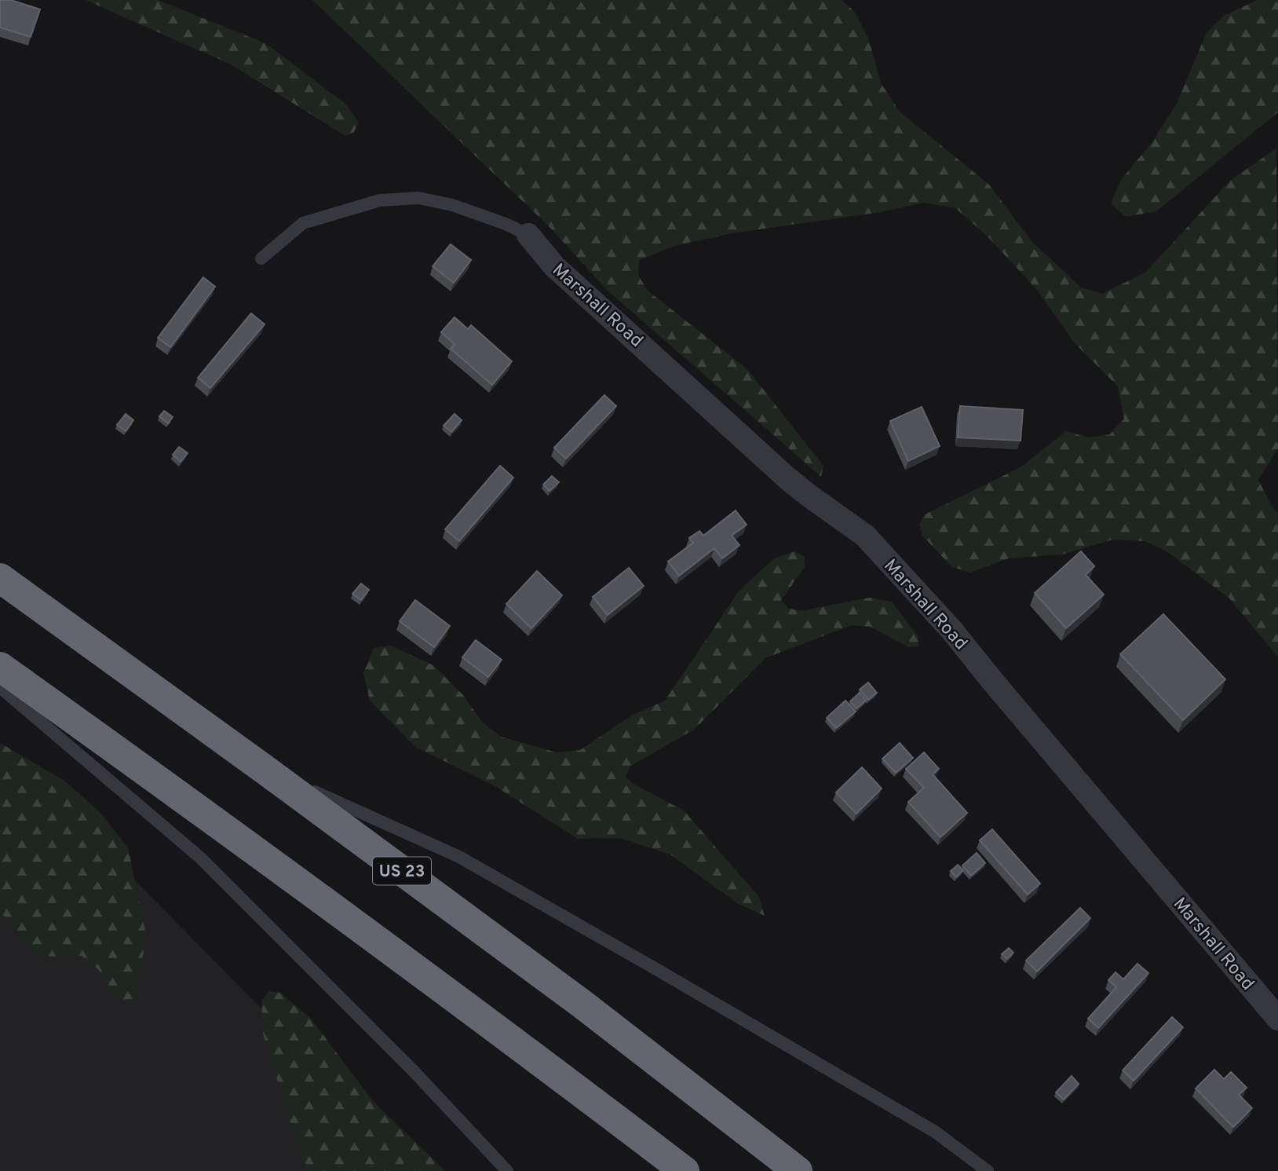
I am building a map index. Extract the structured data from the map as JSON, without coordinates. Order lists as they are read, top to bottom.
{
  "streets": {
    "highway": ["US 23"],
    "street": ["Marshall Road"]
  }
}
